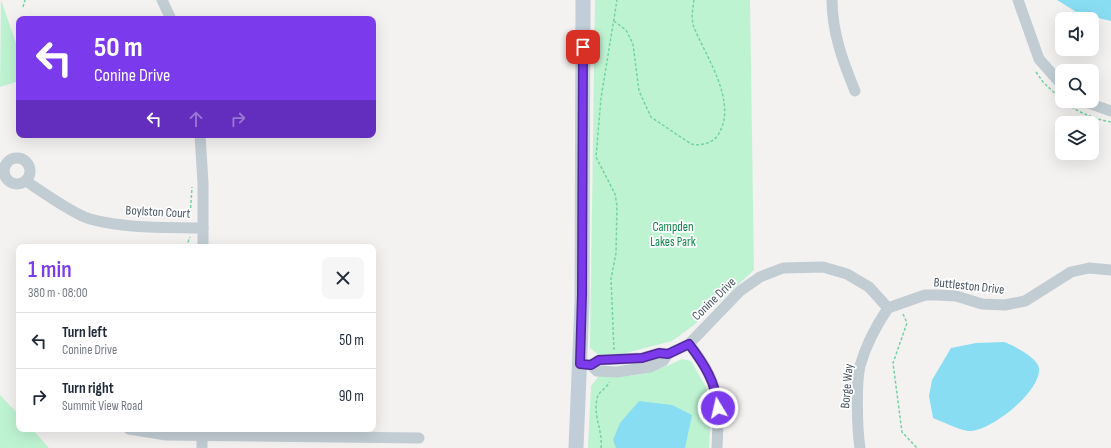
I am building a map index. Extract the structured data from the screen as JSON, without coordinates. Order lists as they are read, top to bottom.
{
  "streets": {
    "street": [
      "Boylston Court",
      "Buttleston Drive",
      "Conine Drive",
      "Borge Way"
    ]
  },
  "crossings": [
    ["Buttleston Drive", "Conine Drive"],
    ["Buttleston Drive", "Borge Way"],
    ["Conine Drive", "Borge Way"]
  ],
  "parks": ["Campden Lakes Park"],
  "page": {
    "turn": ["50 m", "Conine Drive"],
    "heading": ["1 min", "380 m · 08:00"],
    "list": [
      {
        "name": "Turn left",
        "note": "Conine Drive",
        "value": "50 m"
      },
      {
        "name": "Turn right",
        "note": "Summit View Road",
        "value": "90 m"
      }
    ]
  }
}
